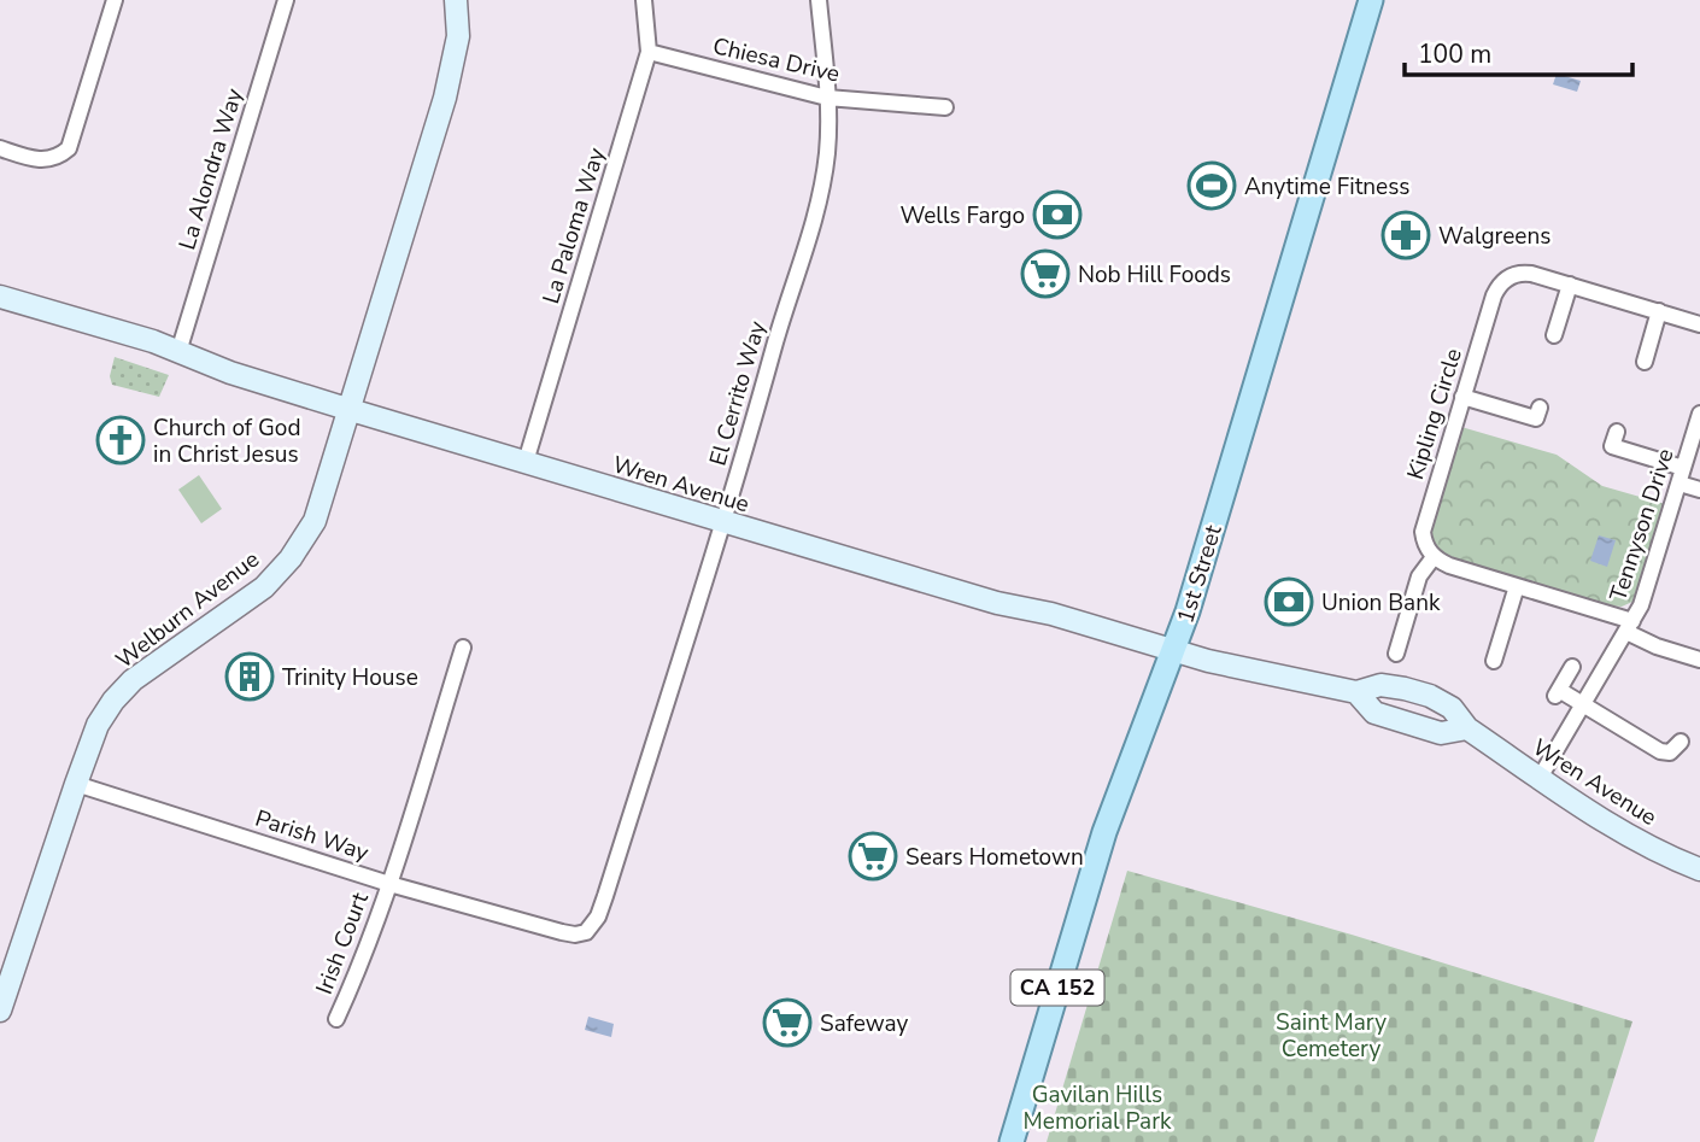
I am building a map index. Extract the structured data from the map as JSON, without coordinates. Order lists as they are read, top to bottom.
{
  "streets": {
    "main road": ["1st Street", "CA 152"],
    "street": [
      "Chiesa Drive",
      "La Alondra Way",
      "La Paloma Way",
      "El Cerrito Way",
      "Kipling Circle",
      "Wren Avenue",
      "Tennyson Drive",
      "Welburn Avenue",
      "Parish Way",
      "Irish Court"
    ]
  },
  "crossings": [
    ["Chiesa Drive", "La Paloma Way"],
    ["Chiesa Drive", "El Cerrito Way"],
    ["La Alondra Way", "Wren Avenue"],
    ["La Paloma Way", "Wren Avenue"],
    ["El Cerrito Way", "Wren Avenue"],
    ["El Cerrito Way", "Parish Way"],
    ["Wren Avenue", "Tennyson Drive"],
    ["Wren Avenue", "1st Street"],
    ["Wren Avenue", "Welburn Avenue"],
    ["Welburn Avenue", "Parish Way"],
    ["Parish Way", "Irish Court"]
  ],
  "parks": ["Saint Mary Cemetery", "Gavilan Hills Memorial Park"],
  "places": {
    "sports": ["Anytime Fitness"],
    "bank": ["Wells Fargo", "Union Bank"],
    "pharmacy": ["Walgreens"],
    "supermarket": ["Nob Hill Foods", "Sears Hometown", "Safeway"],
    "church": ["Church of God in Christ Jesus"],
    "building": ["Trinity House"]
  },
  "scale_bar": "100 m"
}
